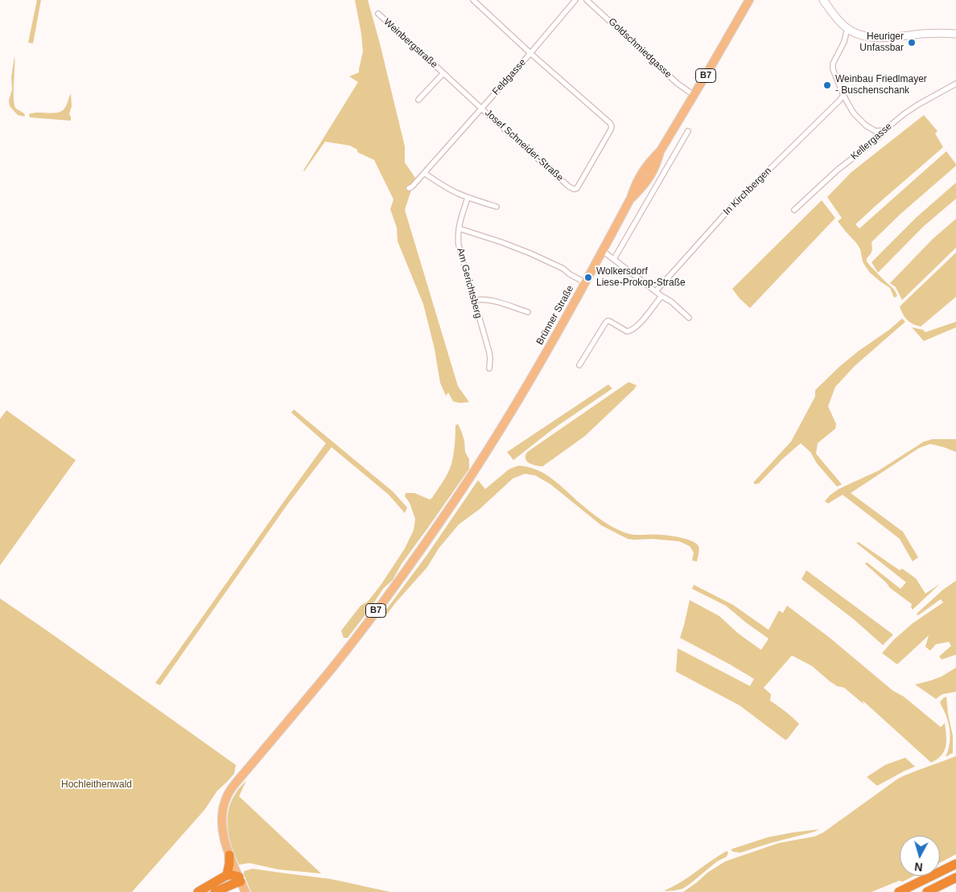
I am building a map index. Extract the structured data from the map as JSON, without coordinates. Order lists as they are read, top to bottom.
{
  "streets": {
    "main road": ["B7", "Brünner Straße"],
    "street": [
      "Weinbergstraße",
      "Goldschmiedgasse",
      "Feldgasse",
      "Kellergasse",
      "Josef Schneider-Straße",
      "In Kirchbergen",
      "Am Gerichtsberg"
    ]
  },
  "crossings": [
    ["Weinbergstraße", "Feldgasse"],
    ["Weinbergstraße", "Josef Schneider-Straße"],
    ["Goldschmiedgasse", "Brünner Straße"],
    ["B7", "Brünner Straße"],
    ["Feldgasse", "Josef Schneider-Straße"]
  ],
  "parks": ["Hochleithenwald"],
  "places": ["Heuriger Unfassbar", "Weinbau Friedlmayer - Buschenschank", "Wolkersdorf Liese-Prokop-Straße"],
  "north": "bottom"
}
